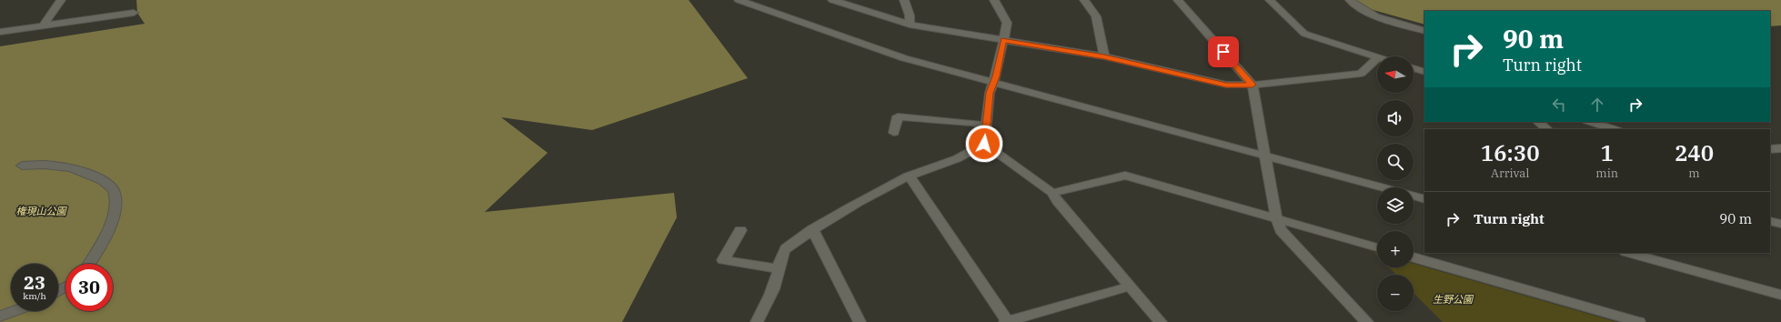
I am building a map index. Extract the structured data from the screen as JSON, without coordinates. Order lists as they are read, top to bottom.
{
  "parks": ["権現山公園", "生野公園"],
  "north": "left",
  "page": {
    "turn": ["90 m", "Turn right"],
    "map_buttons": ["+", "−"],
    "eta": [
      "16:30",
      "Arrival",
      "1",
      "min",
      "240",
      "m"
    ],
    "list": [
      {
        "name": "Turn right",
        "value": "90 m"
      }
    ],
    "speed": "23 km/h",
    "limit": "30"
  }
}
